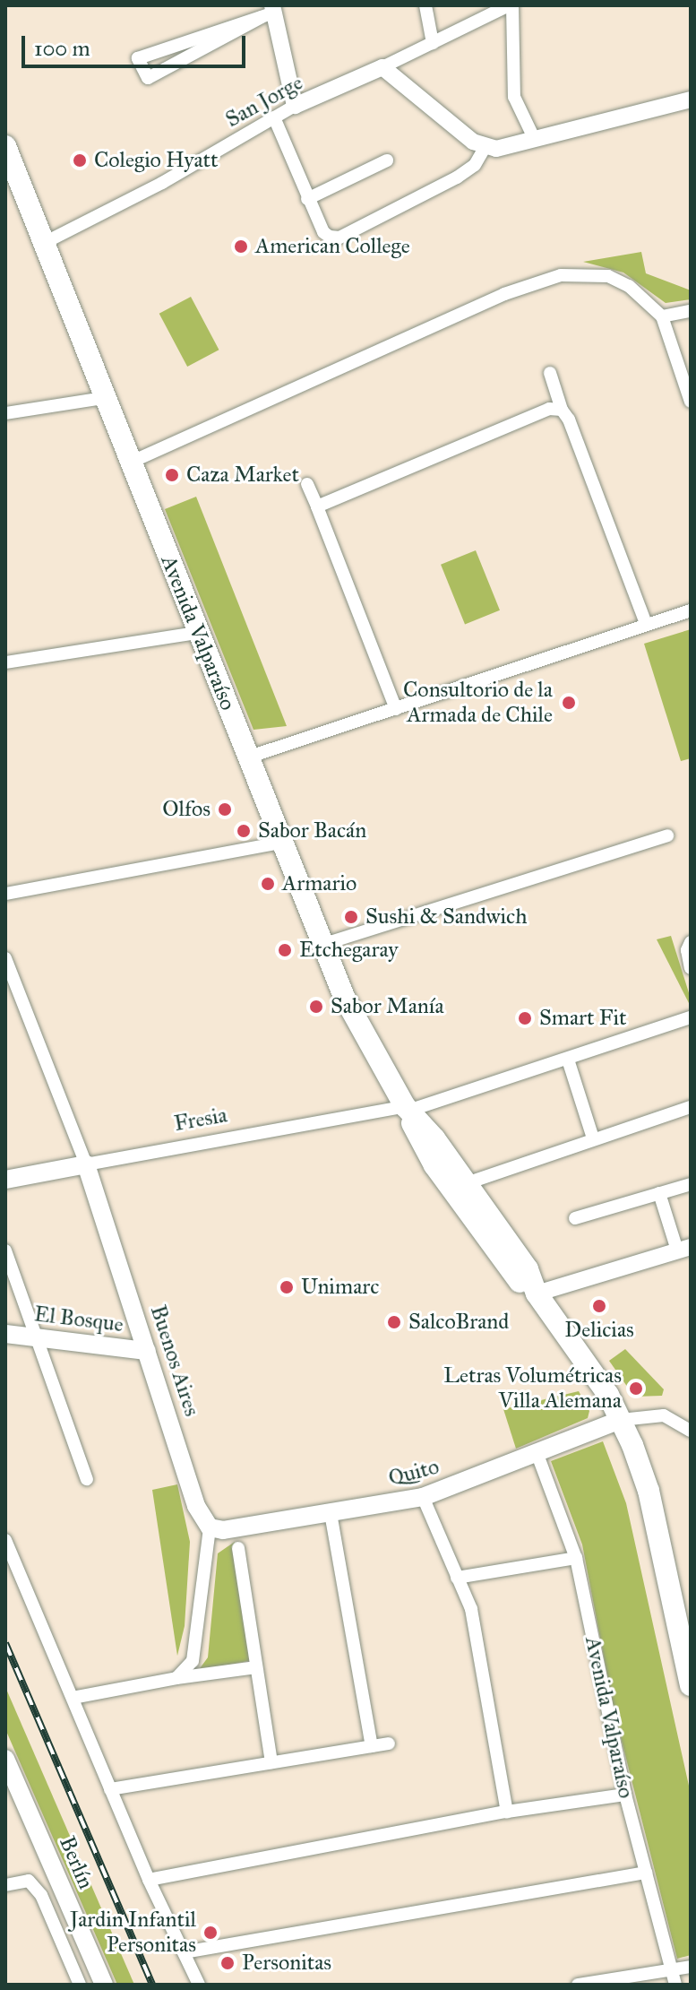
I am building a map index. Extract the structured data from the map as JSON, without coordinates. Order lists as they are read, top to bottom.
{
  "streets": {
    "main road": [
      "Avenida Valparaíso",
      "Fresia",
      "El Bosque",
      "Buenos Aires",
      "Quito",
      "Berlín"
    ],
    "street": ["San Jorge"]
  },
  "crossings": [
    ["San Jorge", "Avenida Valparaíso"],
    ["Avenida Valparaíso", "Fresia"],
    ["Avenida Valparaíso", "Quito"],
    ["Fresia", "Buenos Aires"],
    ["El Bosque", "Buenos Aires"],
    ["Buenos Aires", "Quito"]
  ],
  "places": [
    "Colegio Hyatt",
    "American College",
    "Caza Market",
    "Consultorio de la Armada de Chile",
    "Olfos",
    "Sabor Bacán",
    "Armario",
    "Sushi & Sandwich",
    "Etchegaray",
    "Sabor Manía",
    "Smart Fit",
    "Unimarc",
    "Delicias",
    "SalcoBrand",
    "Letras Volumétricas Villa Alemana",
    "Jardin Infantil Personitas",
    "Personitas"
  ],
  "scale_bar": "100 m"
}
